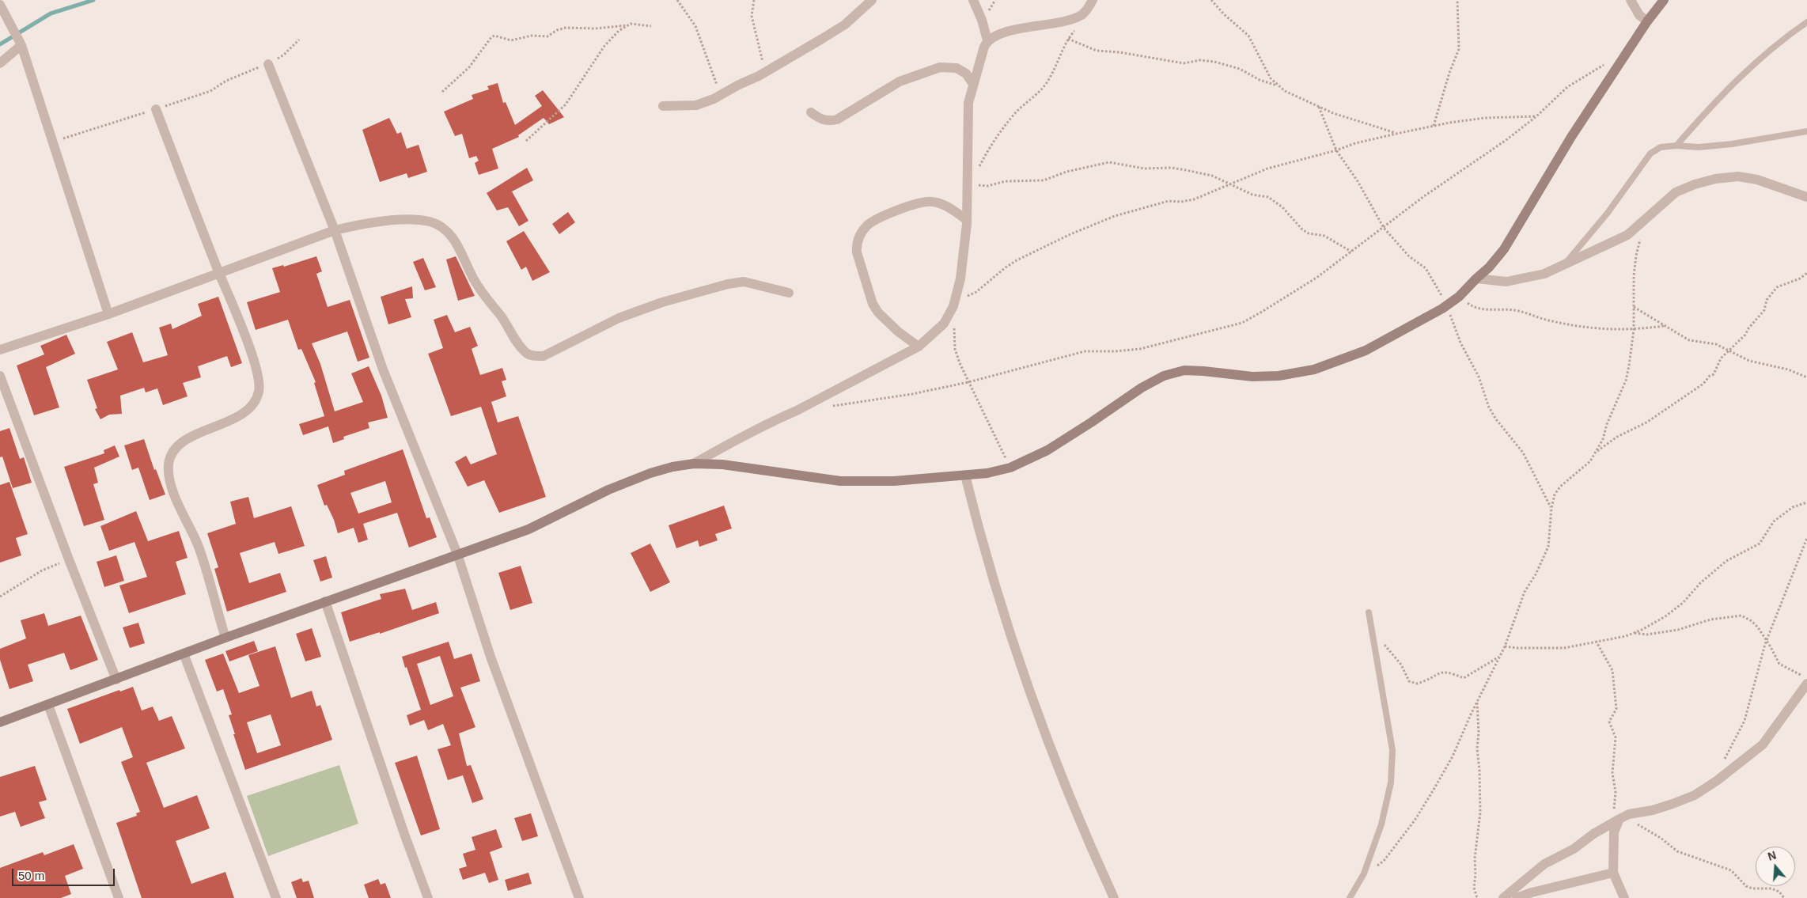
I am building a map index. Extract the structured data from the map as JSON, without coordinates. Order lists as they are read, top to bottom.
{
  "scale_bar": "50 m",
  "north": "top"
}
